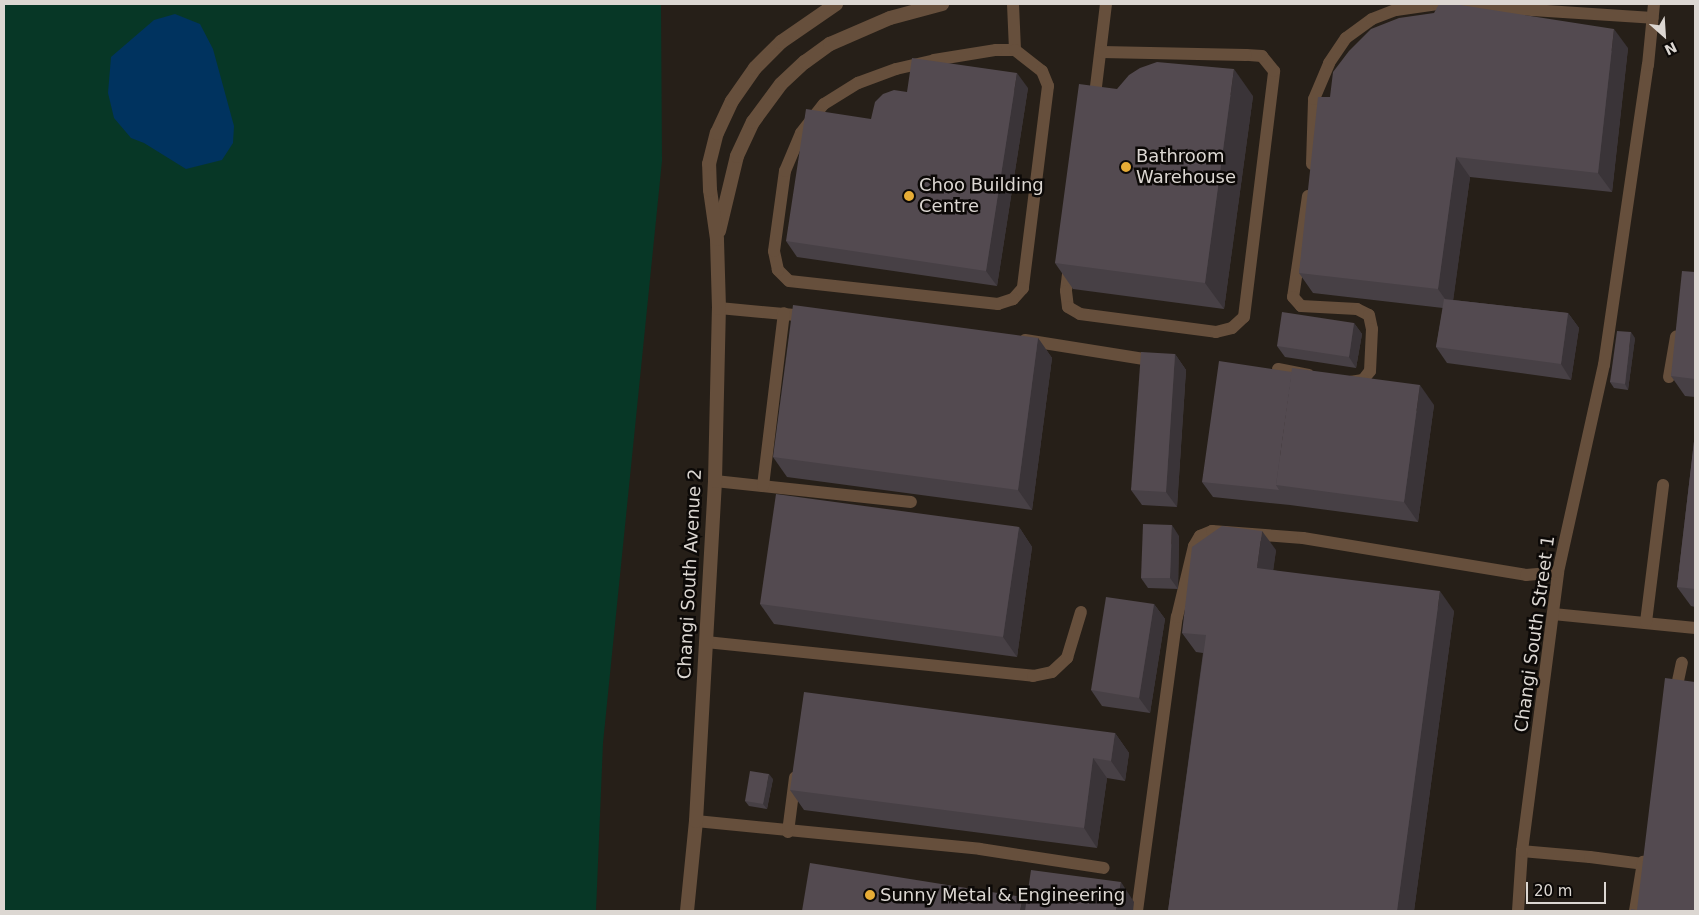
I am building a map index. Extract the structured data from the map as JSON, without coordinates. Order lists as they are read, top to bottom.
{
  "streets": {
    "street": ["Changi South Avenue 2"],
    "lane": ["Changi South Street 1"]
  },
  "places": ["Bathroom Warehouse", "Choo Building Centre", "Sunny Metal & Engineering"],
  "scale_bar": "20 m",
  "north": "bottom right"
}
